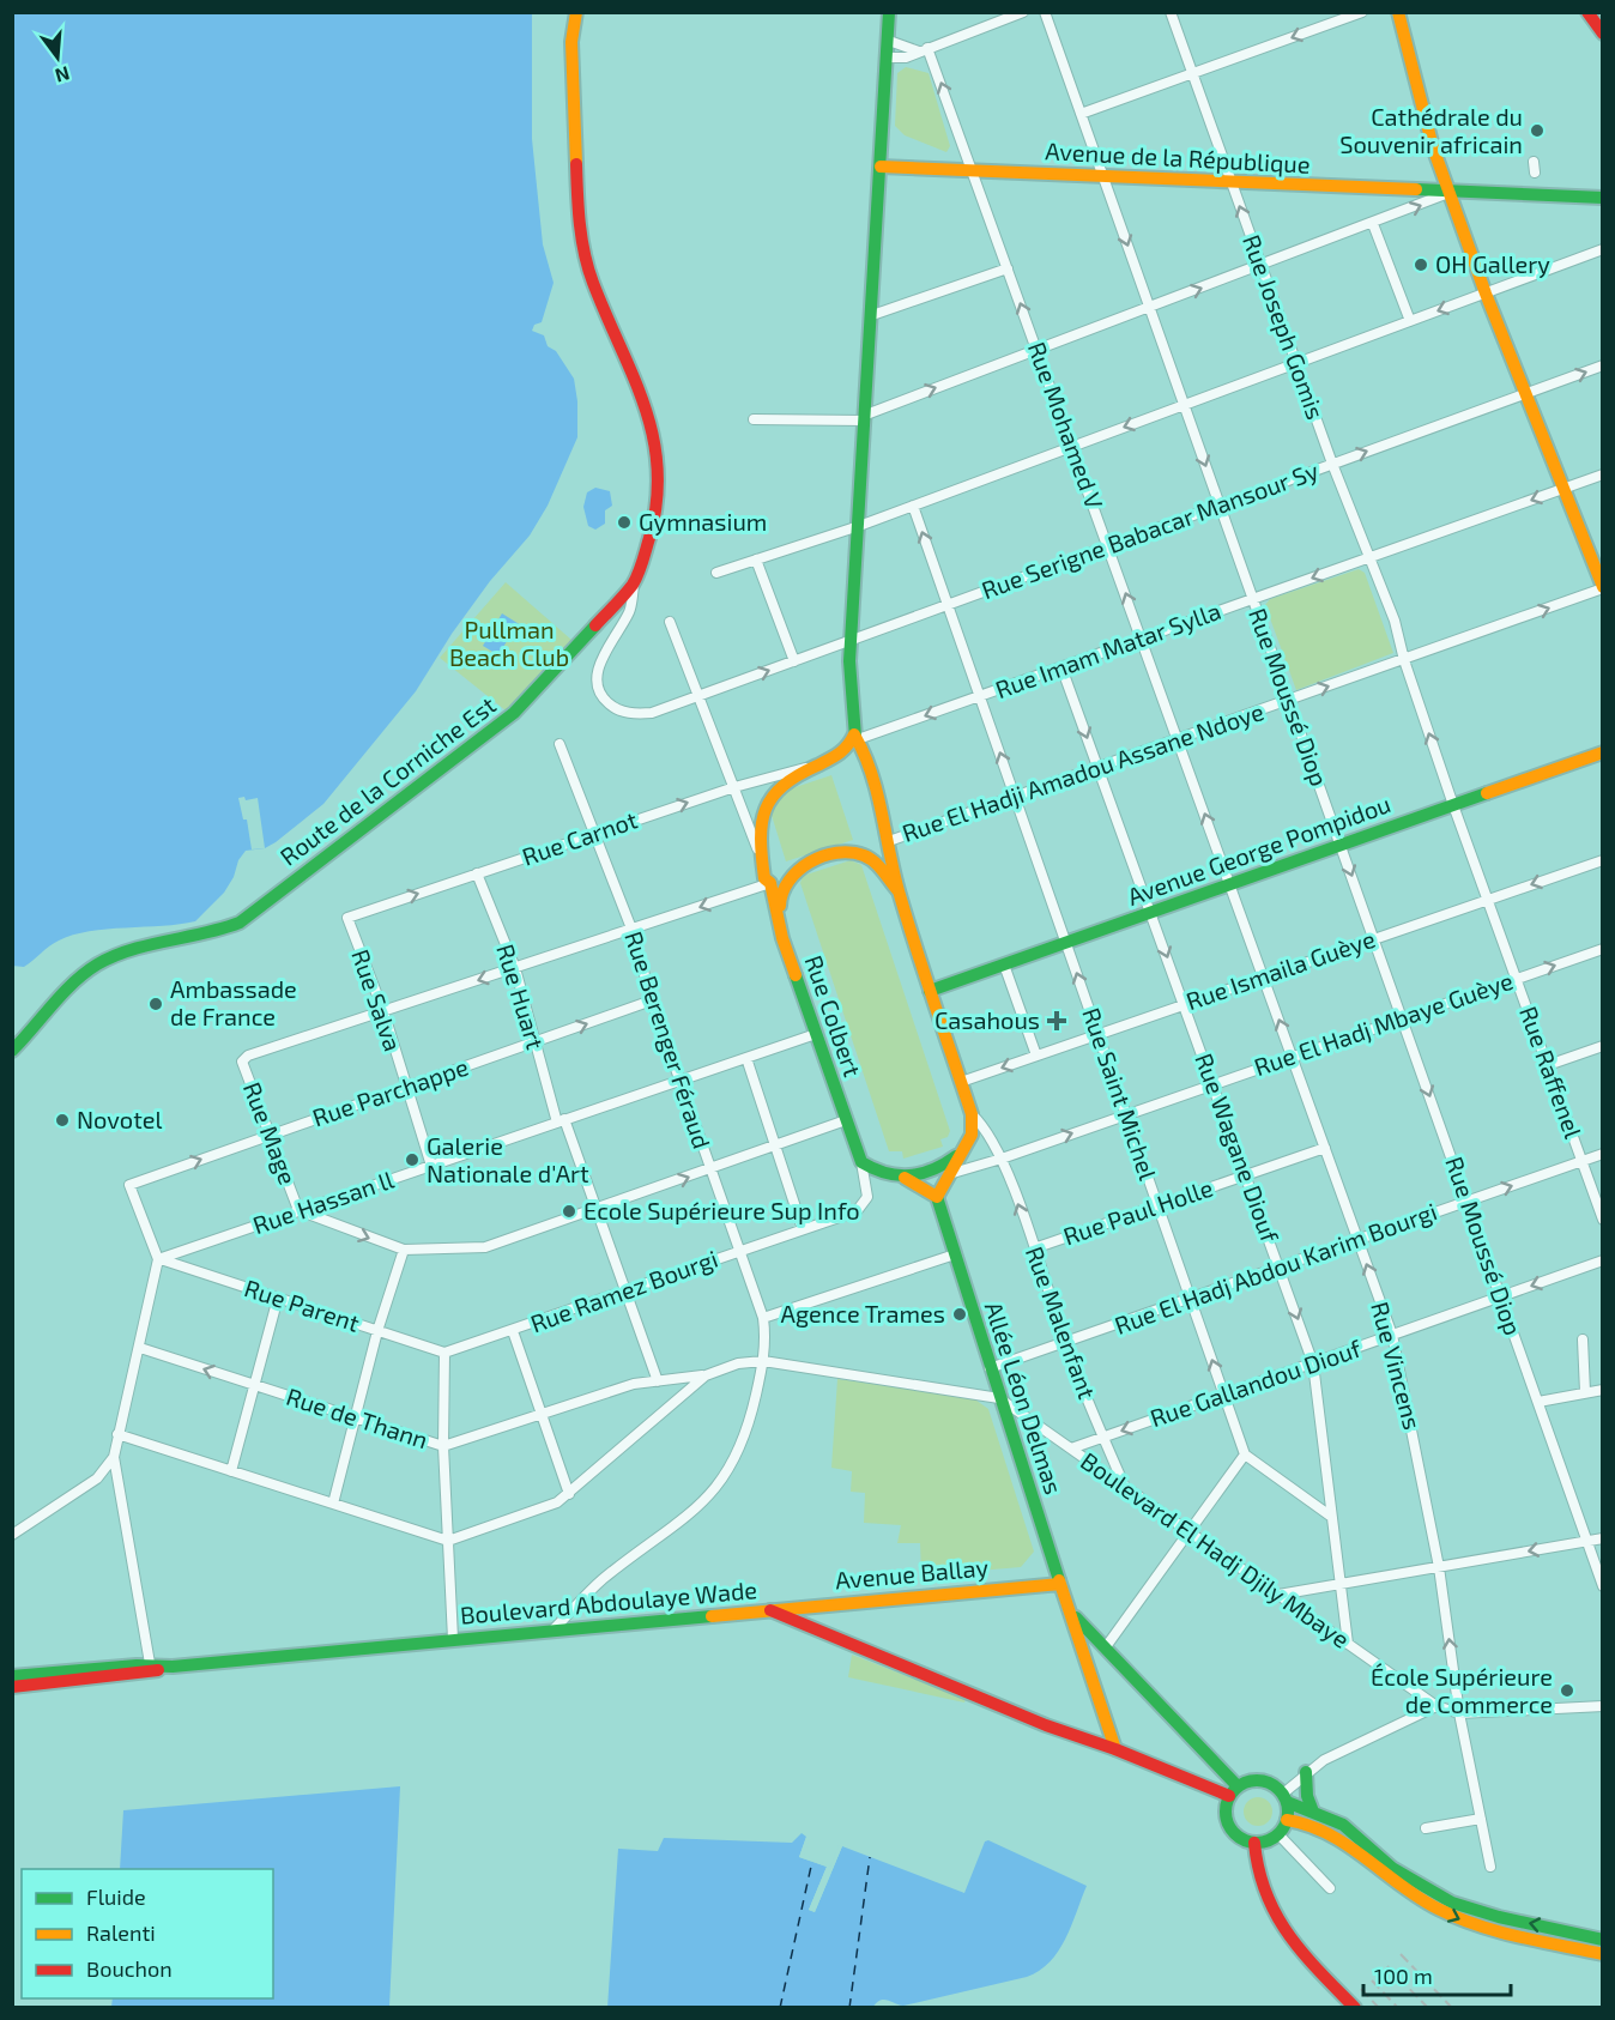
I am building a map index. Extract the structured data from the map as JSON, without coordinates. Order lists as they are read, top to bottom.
{
  "streets": {
    "street": [
      "Avenue de la République",
      "Rue Joseph Gomis",
      "Rue Mohamed V",
      "Rue Serigne Babacar Mansour Sy",
      "Rue Imam Matar Sylla",
      "Rue Moussé Diop",
      "Rue El Hadji Amadou Assane Ndoye",
      "Route de la Corniche Est",
      "Rue Carnot",
      "Avenue George Pompidou",
      "Rue Ismaila Guèye",
      "Rue Huart",
      "Rue Salva",
      "Rue Colbert",
      "Rue El Hadj Mbaye Guèye",
      "Rue Berenger Féraud",
      "Rue Raffenel",
      "Rue Parchappe",
      "Rue Saint Michel",
      "Rue Mage",
      "Rue Wagane Diouf",
      "Rue Hassan ll",
      "Rue Paul Holle",
      "Rue El Hadj Abdou Karim Bourgi",
      "Rue Ramez Bourgi",
      "Rue Parent",
      "Rue Malenfant",
      "Rue Vincens",
      "Rue Gallandou Diouf",
      "Allée Léon Delmas",
      "Rue de Thann",
      "Boulevard El Hadj Djily Mbaye",
      "Avenue Ballay",
      "Boulevard Abdoulaye Wade"
    ]
  },
  "crossings": [
    ["Avenue de la République", "Rue Joseph Gomis"],
    ["Avenue de la République", "Rue Mohamed V"],
    ["Avenue de la République", "Rue Moussé Diop"],
    ["Rue Joseph Gomis", "Rue Serigne Babacar Mansour Sy"],
    ["Rue Joseph Gomis", "Rue Imam Matar Sylla"],
    ["Rue Joseph Gomis", "Rue El Hadji Amadou Assane Ndoye"],
    ["Rue Joseph Gomis", "Avenue George Pompidou"],
    ["Rue Joseph Gomis", "Rue Raffenel"],
    ["Rue Mohamed V", "Rue Serigne Babacar Mansour Sy"],
    ["Rue Mohamed V", "Rue Imam Matar Sylla"],
    ["Rue Mohamed V", "Rue El Hadji Amadou Assane Ndoye"],
    ["Rue Mohamed V", "Avenue George Pompidou"],
    ["Rue Mohamed V", "Rue Vincens"],
    ["Rue Serigne Babacar Mansour Sy", "Rue Moussé Diop"],
    ["Rue Serigne Babacar Mansour Sy", "Route de la Corniche Est"],
    ["Rue Serigne Babacar Mansour Sy", "Rue Saint Michel"],
    ["Rue Imam Matar Sylla", "Rue Moussé Diop"],
    ["Rue Imam Matar Sylla", "Rue Saint Michel"],
    ["Rue Imam Matar Sylla", "Rue Wagane Diouf"],
    ["Rue Moussé Diop", "Rue El Hadji Amadou Assane Ndoye"],
    ["Rue Moussé Diop", "Avenue George Pompidou"],
    ["Rue Moussé Diop", "Rue Ismaila Guèye"],
    ["Rue Moussé Diop", "Rue El Hadj Mbaye Guèye"],
    ["Rue Moussé Diop", "Rue El Hadj Abdou Karim Bourgi"],
    ["Rue Moussé Diop", "Rue Gallandou Diouf"],
    ["Rue El Hadji Amadou Assane Ndoye", "Rue Saint Michel"],
    ["Rue El Hadji Amadou Assane Ndoye", "Rue Wagane Diouf"],
    ["Rue Carnot", "Rue Huart"],
    ["Rue Carnot", "Rue Salva"],
    ["Rue Carnot", "Rue Berenger Féraud"],
    ["Avenue George Pompidou", "Rue Raffenel"],
    ["Avenue George Pompidou", "Rue Saint Michel"],
    ["Avenue George Pompidou", "Rue Wagane Diouf"],
    ["Avenue George Pompidou", "Rue Vincens"],
    ["Rue Ismaila Guèye", "Rue Raffenel"],
    ["Rue Ismaila Guèye", "Rue Saint Michel"],
    ["Rue Ismaila Guèye", "Rue Wagane Diouf"],
    ["Rue Ismaila Guèye", "Rue Vincens"],
    ["Rue Huart", "Rue Parchappe"],
    ["Rue Huart", "Rue Hassan ll"],
    ["Rue Huart", "Rue Ramez Bourgi"],
    ["Rue Huart", "Rue de Thann"],
    ["Rue Salva", "Rue Parchappe"],
    ["Rue Salva", "Rue Mage"],
    ["Rue Salva", "Rue Hassan ll"],
    ["Rue Colbert", "Rue Hassan ll"],
    ["Rue Colbert", "Rue Ramez Bourgi"],
    ["Rue El Hadj Mbaye Guèye", "Rue Raffenel"],
    ["Rue El Hadj Mbaye Guèye", "Rue Saint Michel"],
    ["Rue El Hadj Mbaye Guèye", "Rue Wagane Diouf"],
    ["Rue El Hadj Mbaye Guèye", "Rue Malenfant"],
    ["Rue El Hadj Mbaye Guèye", "Rue Vincens"],
    ["Rue Berenger Féraud", "Rue Parchappe"],
    ["Rue Berenger Féraud", "Rue Hassan ll"],
    ["Rue Berenger Féraud", "Rue Ramez Bourgi"],
    ["Rue Berenger Féraud", "Boulevard El Hadj Djily Mbaye"],
    ["Rue Berenger Féraud", "Boulevard Abdoulaye Wade"],
    ["Rue Raffenel", "Rue El Hadj Abdou Karim Bourgi"],
    ["Rue Parchappe", "Rue Mage"],
    ["Rue Parchappe", "Rue Hassan ll"],
    ["Rue Parchappe", "Rue Parent"],
    ["Rue Saint Michel", "Rue Paul Holle"],
    ["Rue Saint Michel", "Rue El Hadj Abdou Karim Bourgi"],
    ["Rue Saint Michel", "Rue Gallandou Diouf"],
    ["Rue Mage", "Rue Hassan ll"],
    ["Rue Wagane Diouf", "Rue Paul Holle"],
    ["Rue Wagane Diouf", "Rue El Hadj Abdou Karim Bourgi"],
    ["Rue Wagane Diouf", "Rue Gallandou Diouf"],
    ["Rue Wagane Diouf", "Boulevard El Hadj Djily Mbaye"],
    ["Rue Hassan ll", "Rue Parent"],
    ["Rue Paul Holle", "Rue Malenfant"],
    ["Rue Paul Holle", "Rue Vincens"],
    ["Rue El Hadj Abdou Karim Bourgi", "Rue Malenfant"],
    ["Rue El Hadj Abdou Karim Bourgi", "Rue Vincens"],
    ["Rue El Hadj Abdou Karim Bourgi", "Allée Léon Delmas"],
    ["Rue Ramez Bourgi", "Rue Parent"],
    ["Rue Malenfant", "Rue Gallandou Diouf"],
    ["Rue Malenfant", "Boulevard El Hadj Djily Mbaye"],
    ["Rue Vincens", "Rue Gallandou Diouf"],
    ["Rue Vincens", "Boulevard El Hadj Djily Mbaye"],
    ["Rue Gallandou Diouf", "Boulevard El Hadj Djily Mbaye"],
    ["Allée Léon Delmas", "Boulevard El Hadj Djily Mbaye"],
    ["Allée Léon Delmas", "Avenue Ballay"],
    ["Allée Léon Delmas", "Boulevard Abdoulaye Wade"],
    ["Rue de Thann", "Boulevard El Hadj Djily Mbaye"],
    ["Avenue Ballay", "Boulevard Abdoulaye Wade"]
  ],
  "one_way": [
    "Rue Mohamed V",
    "Rue Imam Matar Sylla",
    "Rue El Hadji Amadou Assane Ndoye",
    "Rue Carnot",
    "Rue Gallandou Diouf"
  ],
  "parks": ["Pullman Beach Club"],
  "places": {
    "other": [
      "Cathédrale du Souvenir africain",
      "OH Gallery",
      "Gymnasium",
      "Ambassade de France",
      "Novotel",
      "Galerie Nationale d'Art",
      "Ecole Supérieure Sup Info",
      "Agence Trames",
      "École Supérieure de Commerce"
    ],
    "health": ["Casahous"]
  },
  "legend": ["Fluide", "Ralenti", "Bouchon"],
  "scale_bar": "100 m",
  "north": "bottom"
}
